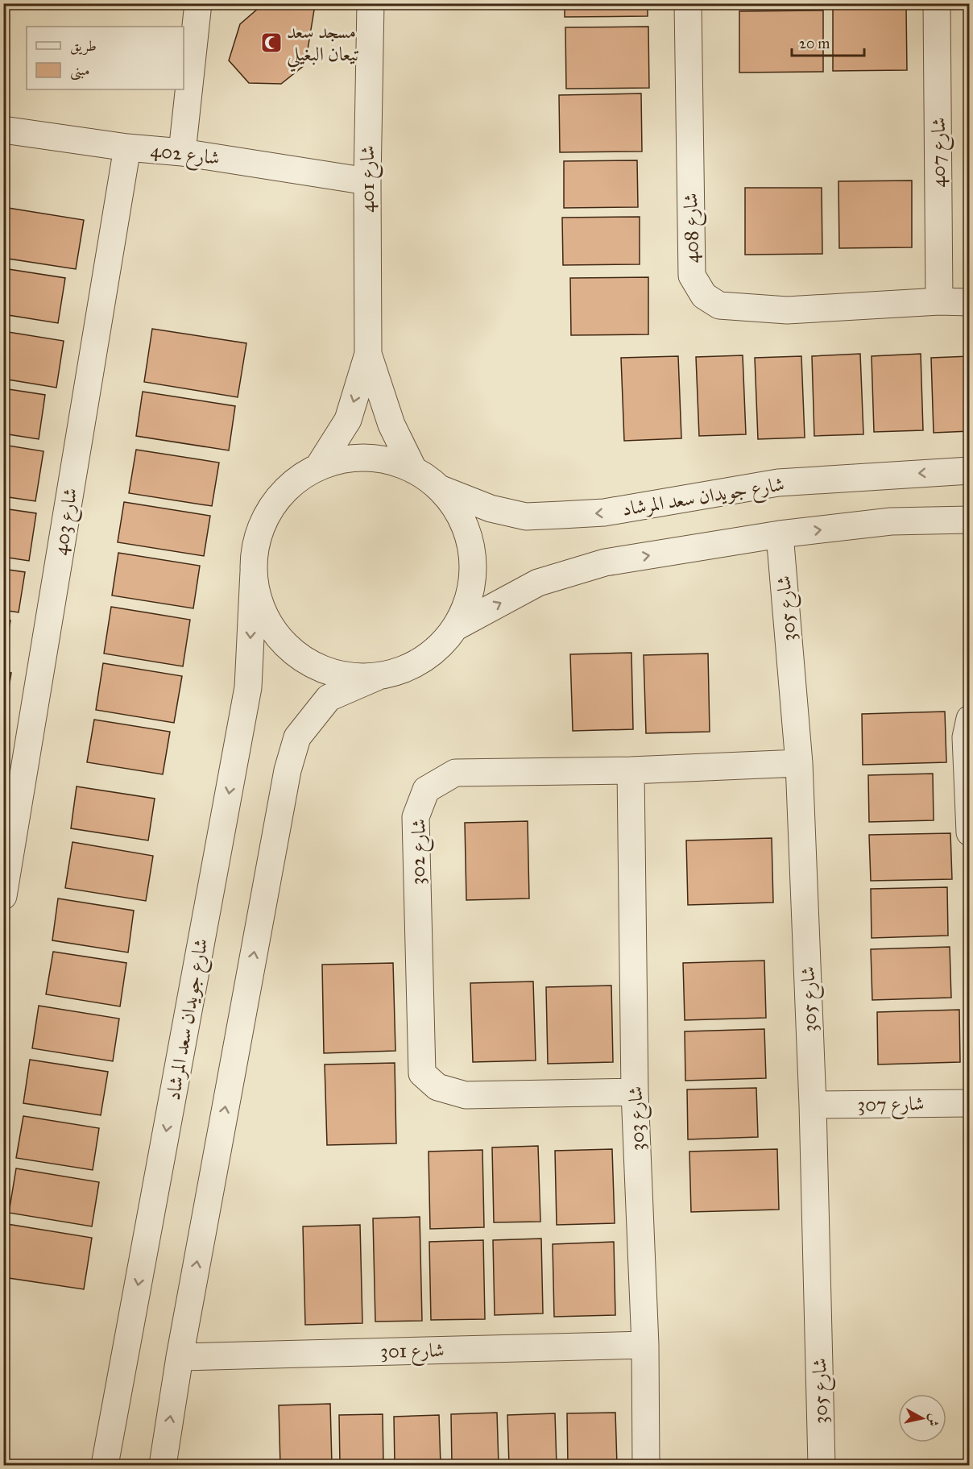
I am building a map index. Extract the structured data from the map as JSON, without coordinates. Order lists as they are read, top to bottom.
{
  "streets": {
    "street": [
      "شارع 407",
      "شارع 402",
      "شارع 401",
      "شارع 408",
      "شارع جويدان سعد المرشاد",
      "شارع 403",
      "شارع 305",
      "شارع 302",
      "شارع 307",
      "شارع 303",
      "شارع 301"
    ]
  },
  "crossings": [
    ["شارع 407", "شارع 408"],
    ["شارع 402", "شارع 401"],
    ["شارع 402", "شارع 403"],
    ["شارع 401", "شارع جويدان سعد المرشاد"],
    ["شارع 305", "شارع 302"],
    ["شارع 305", "شارع 307"],
    ["شارع 302", "شارع 303"],
    ["شارع 303", "شارع 301"]
  ],
  "places": {
    "mosque": ["مسجد سعد تيعان البغيلي"]
  },
  "legend": ["طريق", "مبنى"],
  "scale_bar": "20 m",
  "north": "right"
}
